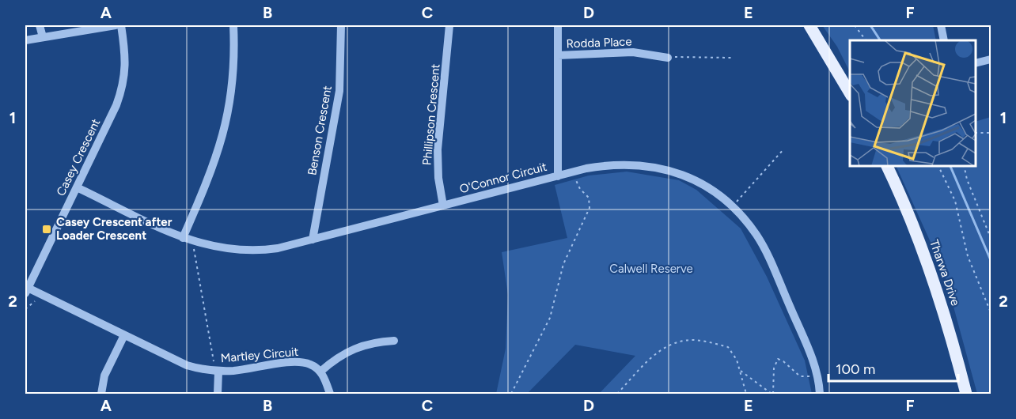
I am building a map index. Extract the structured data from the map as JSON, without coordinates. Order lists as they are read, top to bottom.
{
  "streets": {
    "main road": ["Tharwa Drive"],
    "street": [
      "Rodda Place",
      "Phillipson Crescent",
      "Benson Crescent",
      "Casey Crescent",
      "O'Connor Circuit",
      "Martley Circuit"
    ]
  },
  "crossings": [
    ["Phillipson Crescent", "O'Connor Circuit"],
    ["Benson Crescent", "O'Connor Circuit"],
    ["Casey Crescent", "O'Connor Circuit"],
    ["Casey Crescent", "Martley Circuit"]
  ],
  "parks": ["Calwell Reserve"],
  "places": {
    "transit": ["Casey Crescent after Loader Crescent"]
  },
  "scale_bar": "100 m",
  "grid": {
    "columns": [
      "A",
      "B",
      "C",
      "D",
      "E",
      "F"
    ],
    "rows": ["1", "2"]
  }
}
